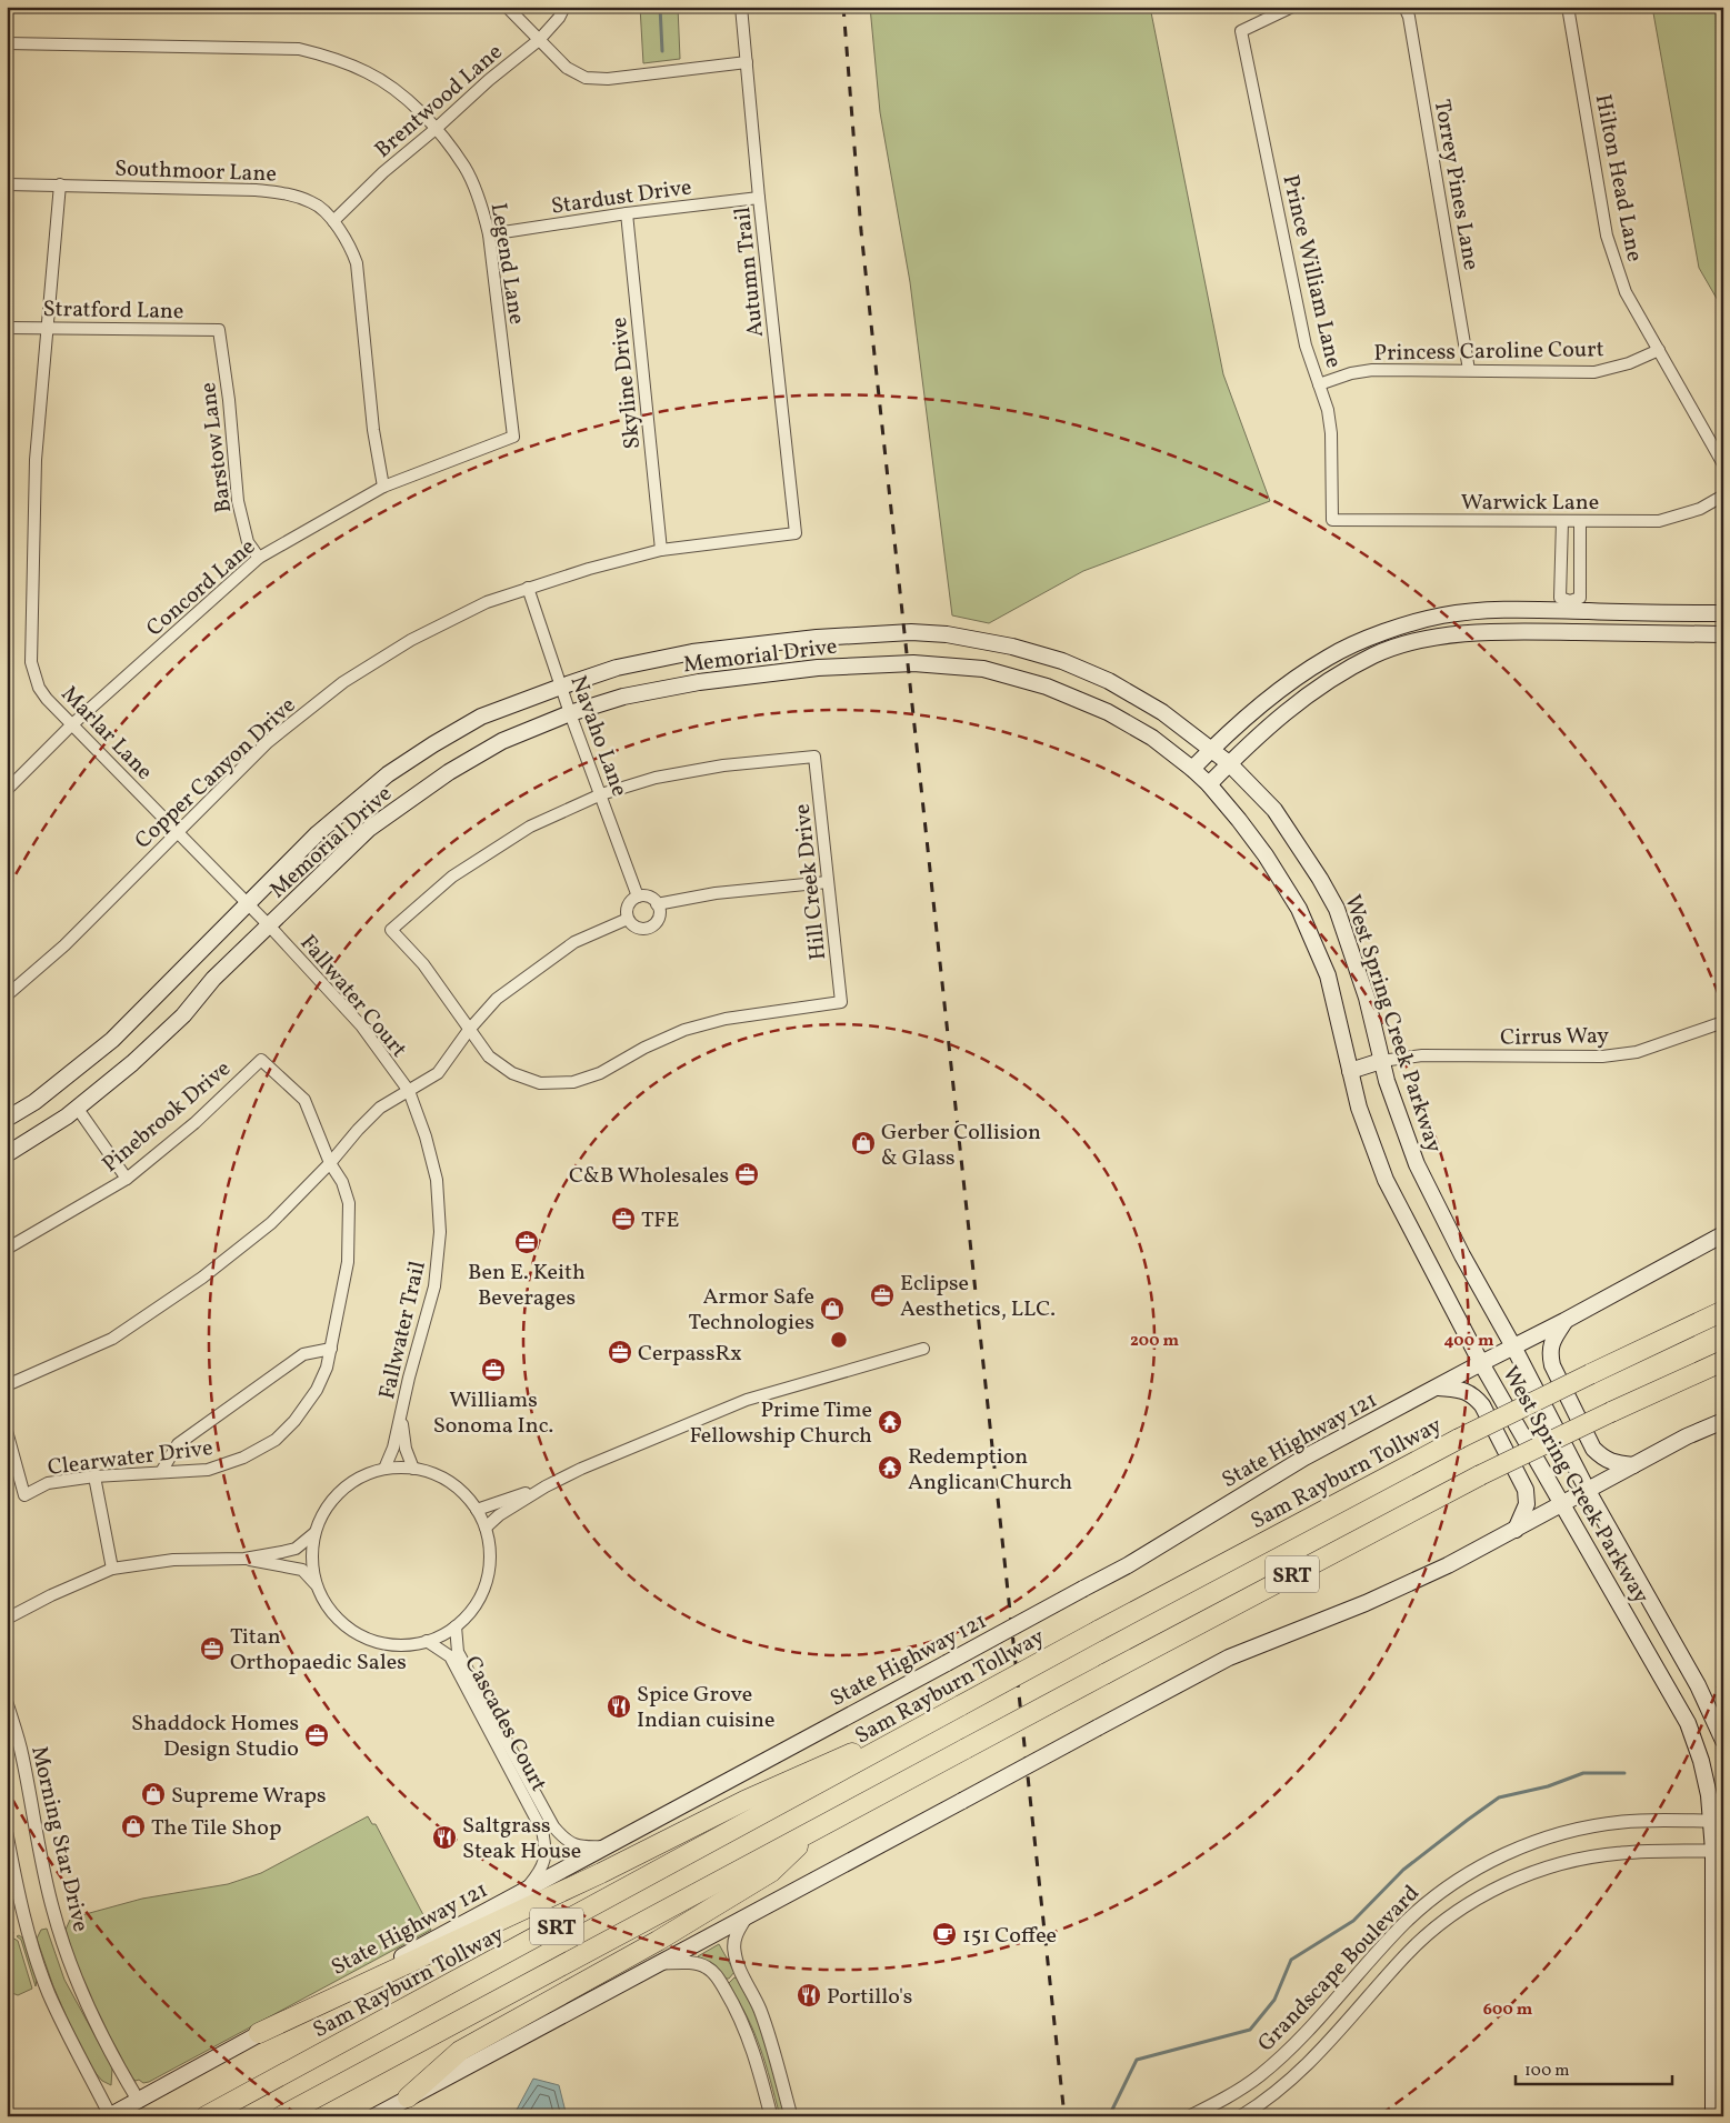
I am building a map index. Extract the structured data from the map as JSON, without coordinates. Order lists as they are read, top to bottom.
{
  "streets": {
    "highway": ["Sam Rayburn Tollway", "SRT"],
    "main road": ["Memorial Drive", "West Spring Creek Parkway", "State Highway 121"],
    "street": [
      "Brentwood Lane",
      "Southmoor Lane",
      "Hilton Head Lane",
      "Torrey Pines Lane",
      "Stardust Drive",
      "Legend Lane",
      "Prince William Lane",
      "Autumn Trail",
      "Stratford Lane",
      "Princess Caroline Court",
      "Skyline Drive",
      "Barstow Lane",
      "Warwick Lane",
      "Concord Lane",
      "Marlar Lane",
      "Navaho Lane",
      "Copper Canyon Drive",
      "Hill Creek Drive",
      "Fallwater Court",
      "Cirrus Way",
      "Pinebrook Drive",
      "Fallwater Trail",
      "Clearwater Drive",
      "Cascades Court",
      "Morning Star Drive",
      "Grandscape Boulevard"
    ]
  },
  "crossings": [
    ["Brentwood Lane", "Southmoor Lane"],
    ["Brentwood Lane", "Legend Lane"],
    ["Southmoor Lane", "Concord Lane"],
    ["Southmoor Lane", "Marlar Lane"],
    ["Hilton Head Lane", "Princess Caroline Court"],
    ["Torrey Pines Lane", "Princess Caroline Court"],
    ["Stardust Drive", "Legend Lane"],
    ["Stardust Drive", "Autumn Trail"],
    ["Stardust Drive", "Skyline Drive"],
    ["Legend Lane", "Concord Lane"],
    ["Prince William Lane", "Princess Caroline Court"],
    ["Prince William Lane", "Warwick Lane"],
    ["Autumn Trail", "Copper Canyon Drive"],
    ["Stratford Lane", "Barstow Lane"],
    ["Stratford Lane", "Marlar Lane"],
    ["Skyline Drive", "Copper Canyon Drive"],
    ["Barstow Lane", "Concord Lane"],
    ["Concord Lane", "Marlar Lane"],
    ["Memorial Drive", "Marlar Lane"],
    ["Memorial Drive", "Navaho Lane"],
    ["Memorial Drive", "Fallwater Court"],
    ["Memorial Drive", "West Spring Creek Parkway"],
    ["Marlar Lane", "Copper Canyon Drive"],
    ["Marlar Lane", "Fallwater Court"],
    ["Navaho Lane", "Copper Canyon Drive"],
    ["Navaho Lane", "Hill Creek Drive"],
    ["Fallwater Court", "Fallwater Trail"],
    ["West Spring Creek Parkway", "Cirrus Way"],
    ["West Spring Creek Parkway", "State Highway 121"],
    ["West Spring Creek Parkway", "Grandscape Boulevard"],
    ["Pinebrook Drive", "Clearwater Drive"],
    ["Fallwater Trail", "Cascades Court"],
    ["State Highway 121", "Cascades Court"],
    ["State Highway 121", "Morning Star Drive"]
  ],
  "places": {
    "shop": [
      "Gerber Collision & Glass",
      "Armor Safe Technologies",
      "Supreme Wraps",
      "The Tile Shop"
    ],
    "office": [
      "C&B Wholesales",
      "TFE",
      "Ben E. Keith Beverages",
      "Eclipse Aesthetics, LLC.",
      "CerpassRx",
      "Williams Sonoma Inc.",
      "Titan Orthopaedic Sales",
      "Shaddock Homes Design Studio"
    ],
    "temple": ["Prime Time Fellowship Church", "Redemption Anglican Church"],
    "restaurant": ["Spice Grove Indian cuisine", "Saltgrass Steak House", "Portillo's"],
    "cafe": ["151 Coffee"]
  },
  "scale_bar": "100 m",
  "rings": ["200 m", "400 m", "600 m"]
}
